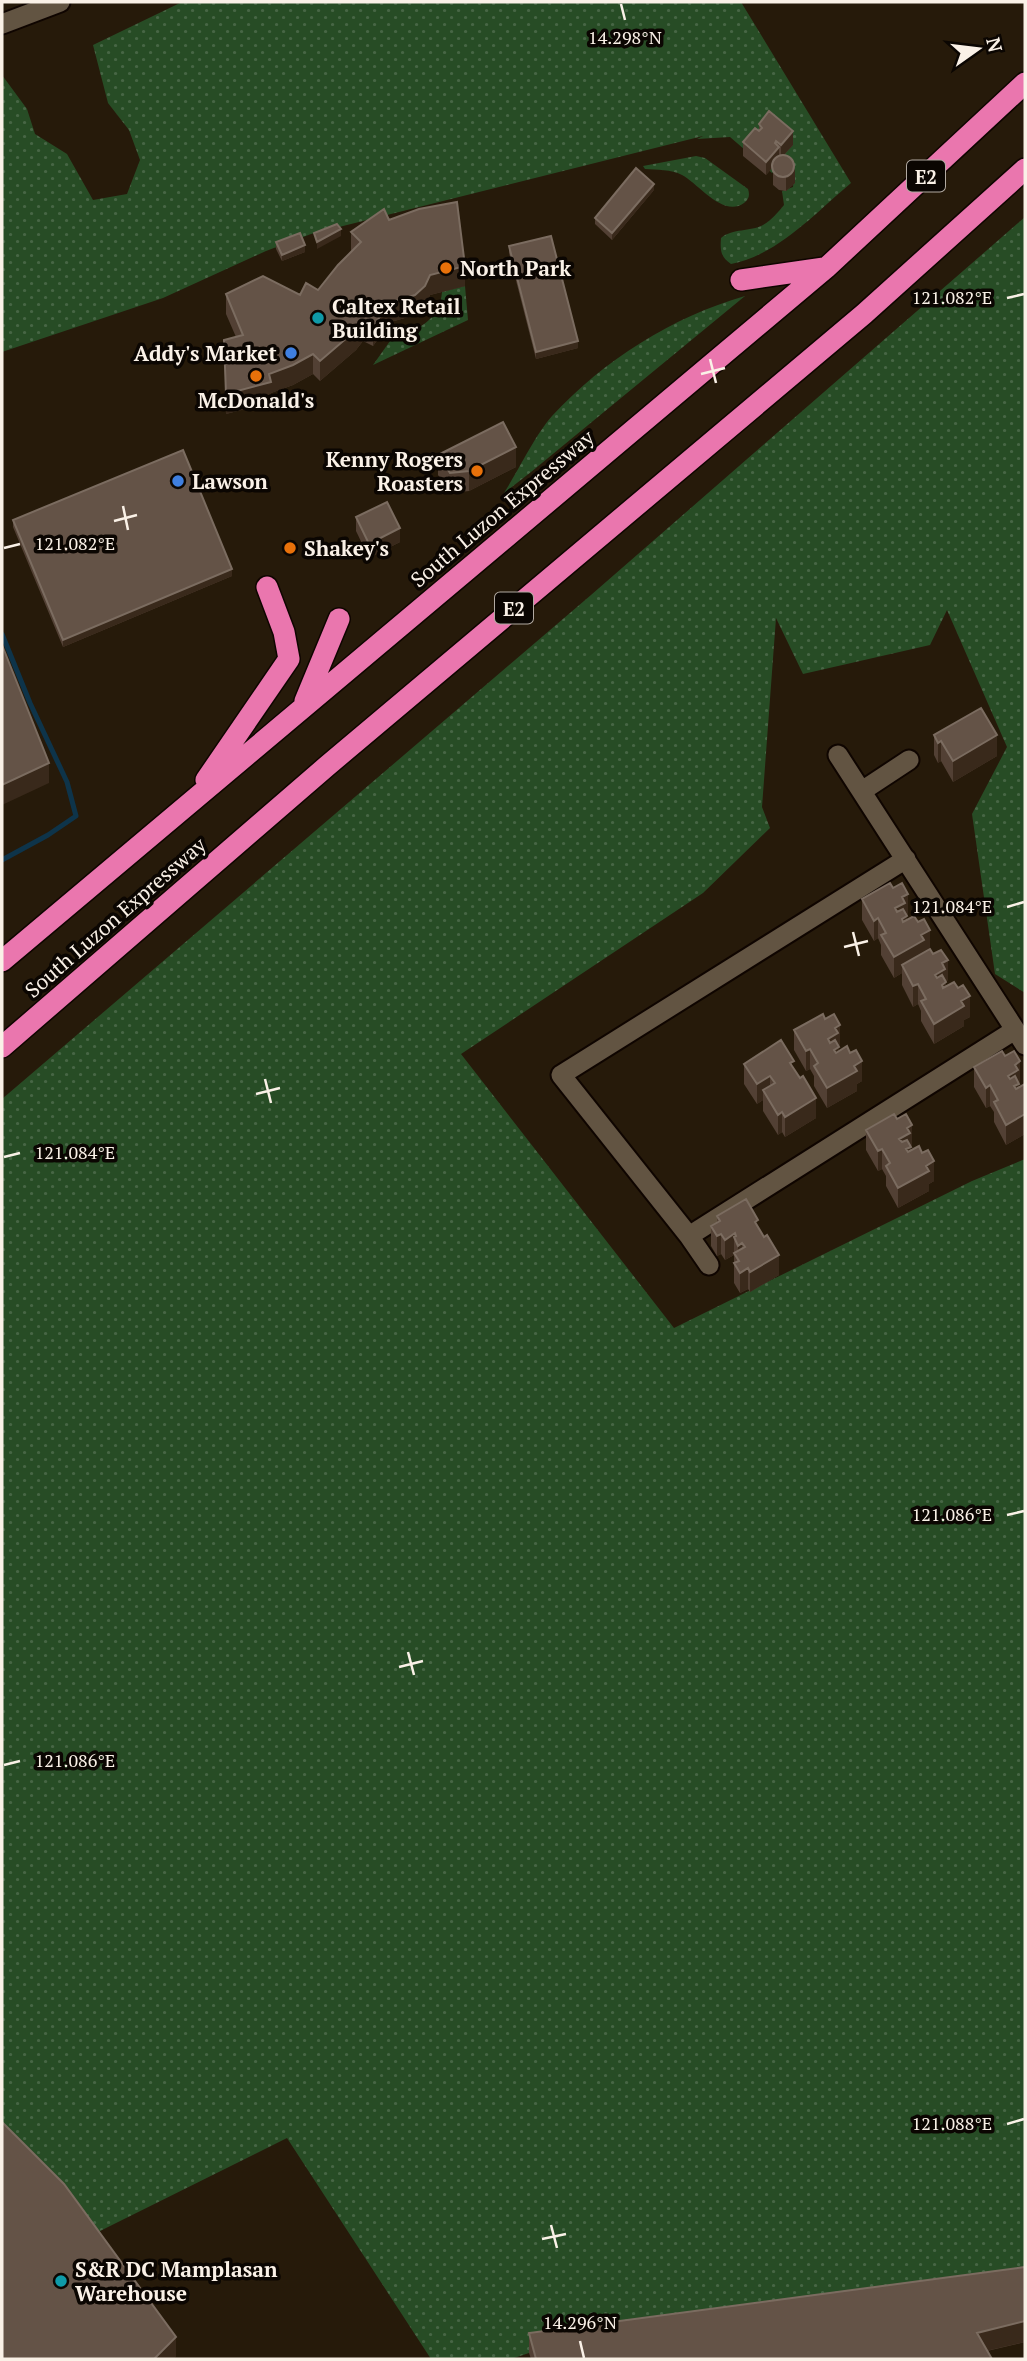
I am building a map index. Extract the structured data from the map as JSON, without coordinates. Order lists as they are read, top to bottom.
{
  "streets": {
    "highway": ["E2", "South Luzon Expressway"]
  },
  "places": [
    "North Park",
    "Caltex Retail Building",
    "Addy's Market",
    "McDonald's",
    "Kenny Rogers Roasters",
    "Lawson",
    "Shakey's",
    "S&R DC Mamplasan Warehouse"
  ],
  "north": "right",
  "coordinates": [
    "14.298°N",
    "121.082°E",
    "121.084°E",
    "121.086°E",
    "121.088°E",
    "14.296°N"
  ]
}
